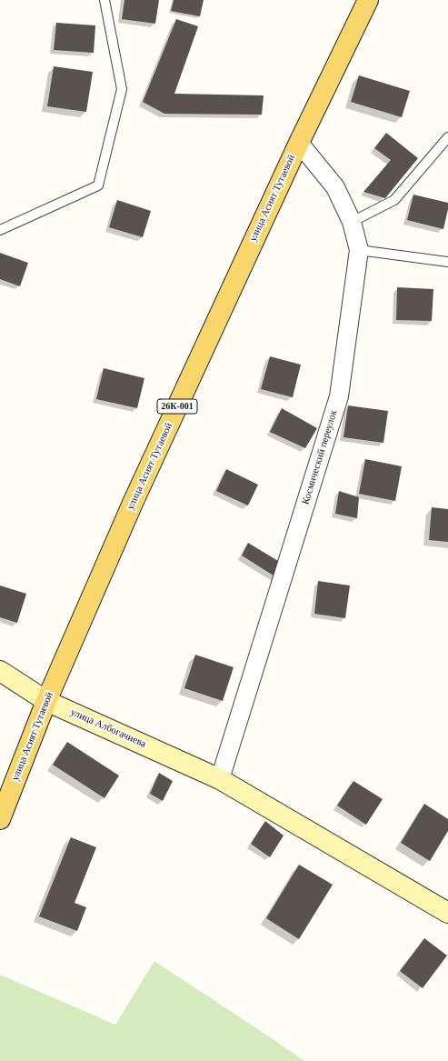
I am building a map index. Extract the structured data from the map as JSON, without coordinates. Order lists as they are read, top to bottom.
{
  "streets": {
    "main road": ["улица Асият Тутаевой", "26К-001"],
    "street": ["Космический переулок", "улица Албогачиева"]
  },
  "crossings": [
    ["улица Асият Тутаевой", "Космический переулок"],
    ["улица Асият Тутаевой", "улица Албогачиева"],
    ["Космический переулок", "улица Албогачиева"]
  ]
}
